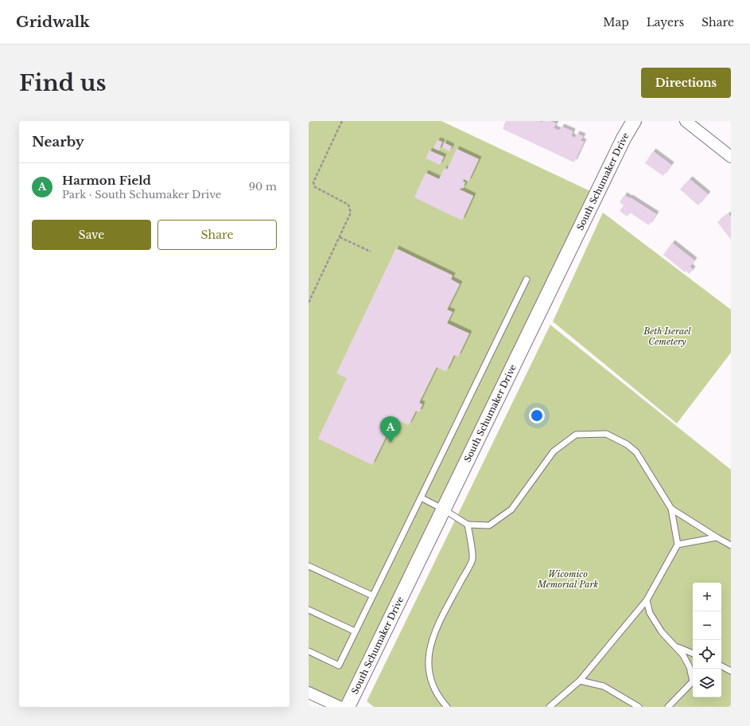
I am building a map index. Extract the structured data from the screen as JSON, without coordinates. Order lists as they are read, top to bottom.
{
  "streets": {
    "street": ["South Schumaker Drive"]
  },
  "parks": ["Beth Iserael Cemetery", "Wicomico Memorial Park"],
  "page": {
    "header": "Gridwalk",
    "nav": ["Map", "Layers", "Share"],
    "buttons": [
      "Directions",
      ["Save", "Share"]
    ],
    "title": "Find us",
    "heading": "Nearby",
    "list": [
      {
        "mark": "A",
        "name": "Harmon Field",
        "note": "Park · South Schumaker Drive",
        "value": "90 m"
      }
    ],
    "pins": "A",
    "map_buttons": ["+", "−"]
  }
}
